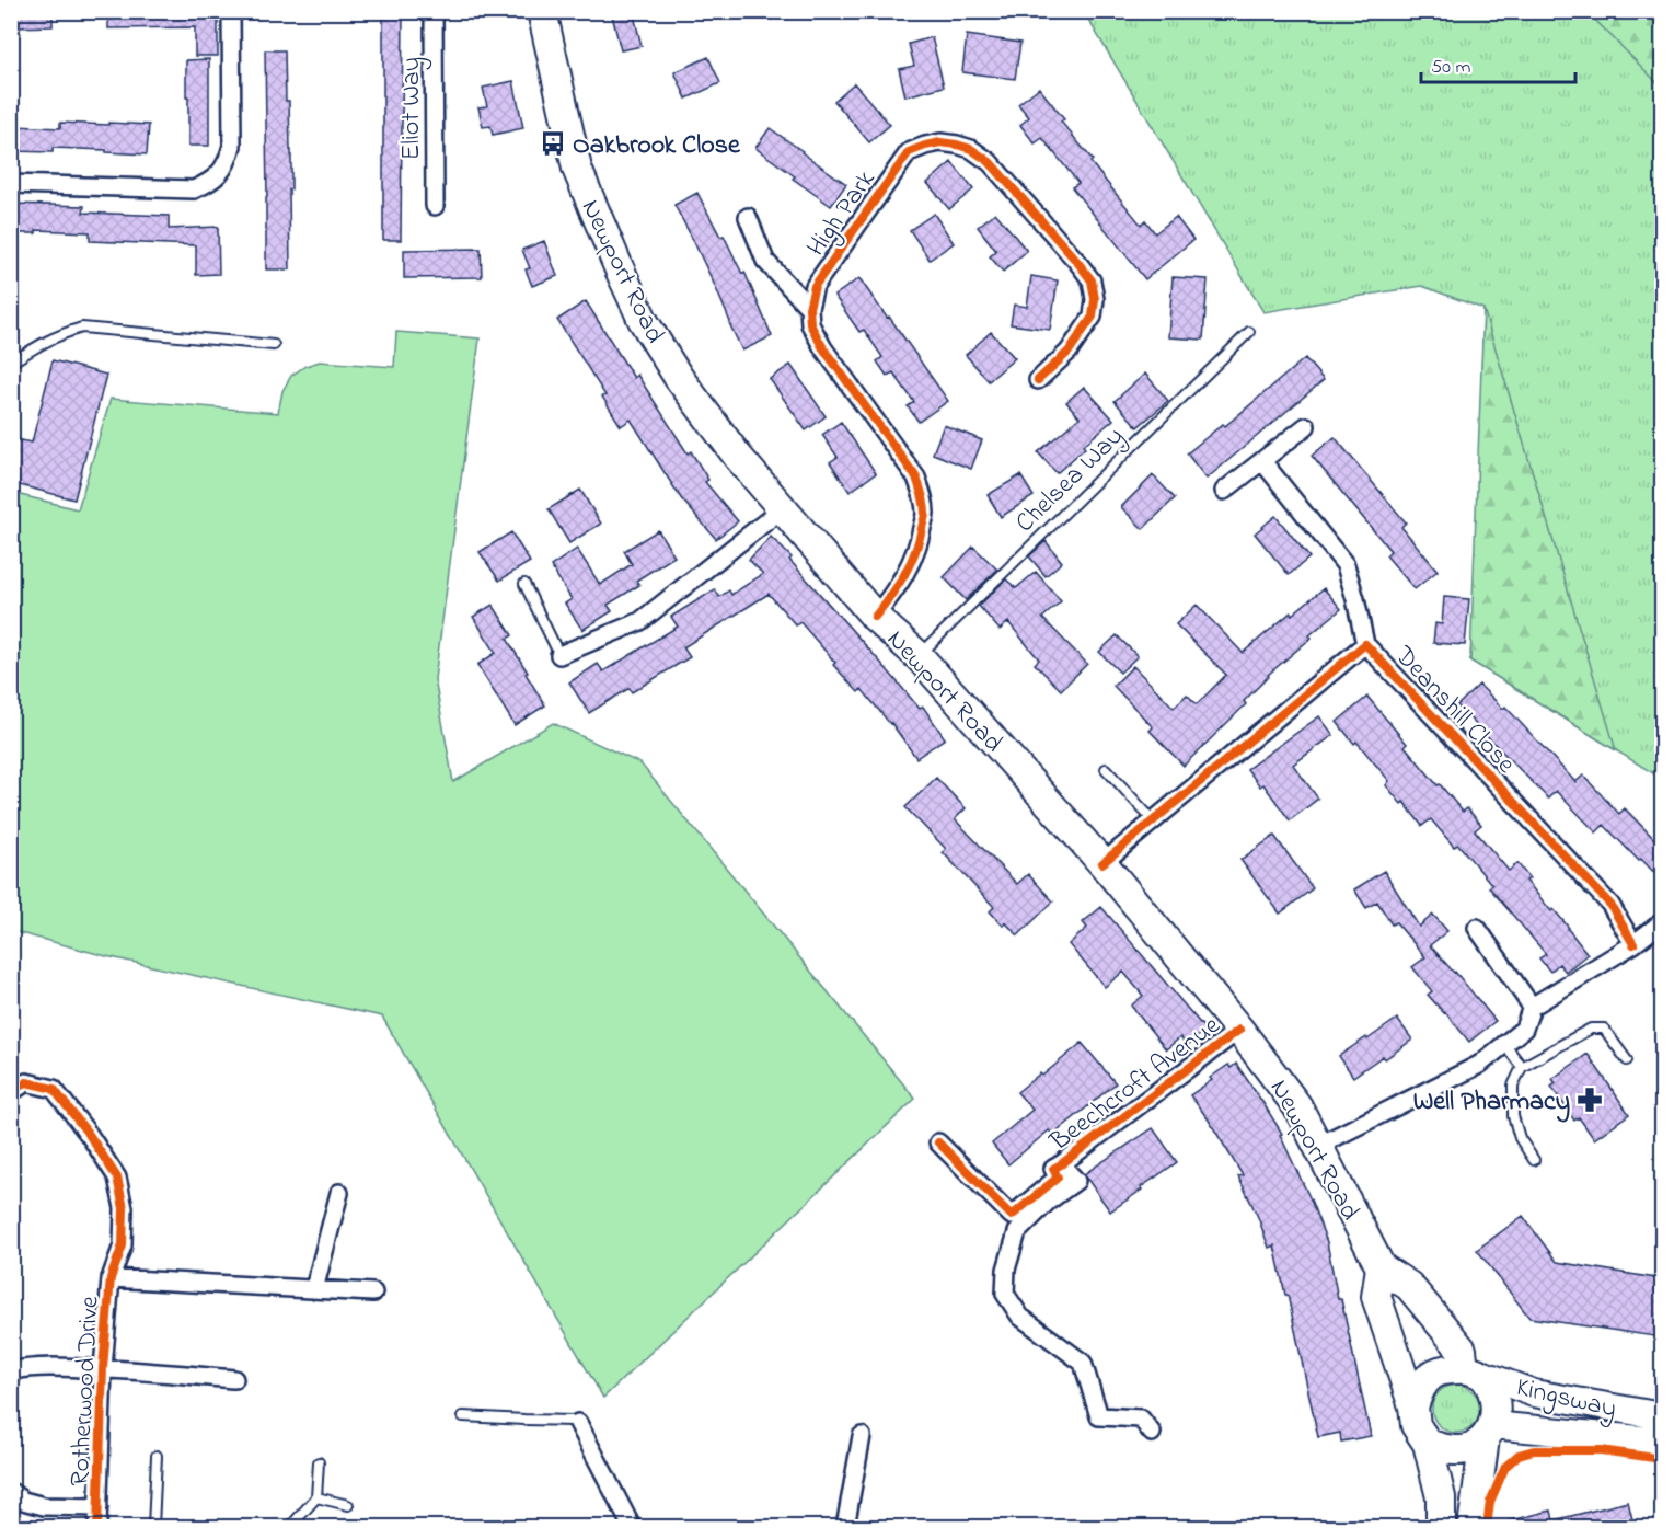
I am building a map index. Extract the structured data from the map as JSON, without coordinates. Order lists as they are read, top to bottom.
{
  "streets": {
    "highway": ["Newport Road"],
    "main road": ["Kingsway"],
    "street": [
      "Eliot Way",
      "High Park",
      "Deanshill Close",
      "Beechcroft Avenue",
      "Rotherwood Drive"
    ],
    "lane": ["Chelsea Way"]
  },
  "crossings": [
    ["Newport Road", "Chelsea Way"],
    ["Newport Road", "Deanshill Close"],
    ["Newport Road", "Beechcroft Avenue"],
    ["Newport Road", "Kingsway"]
  ],
  "places": {
    "bus stop": ["Oakbrook Close"],
    "pharmacy": ["Well Pharmacy"]
  },
  "scale_bar": "50 m"
}
